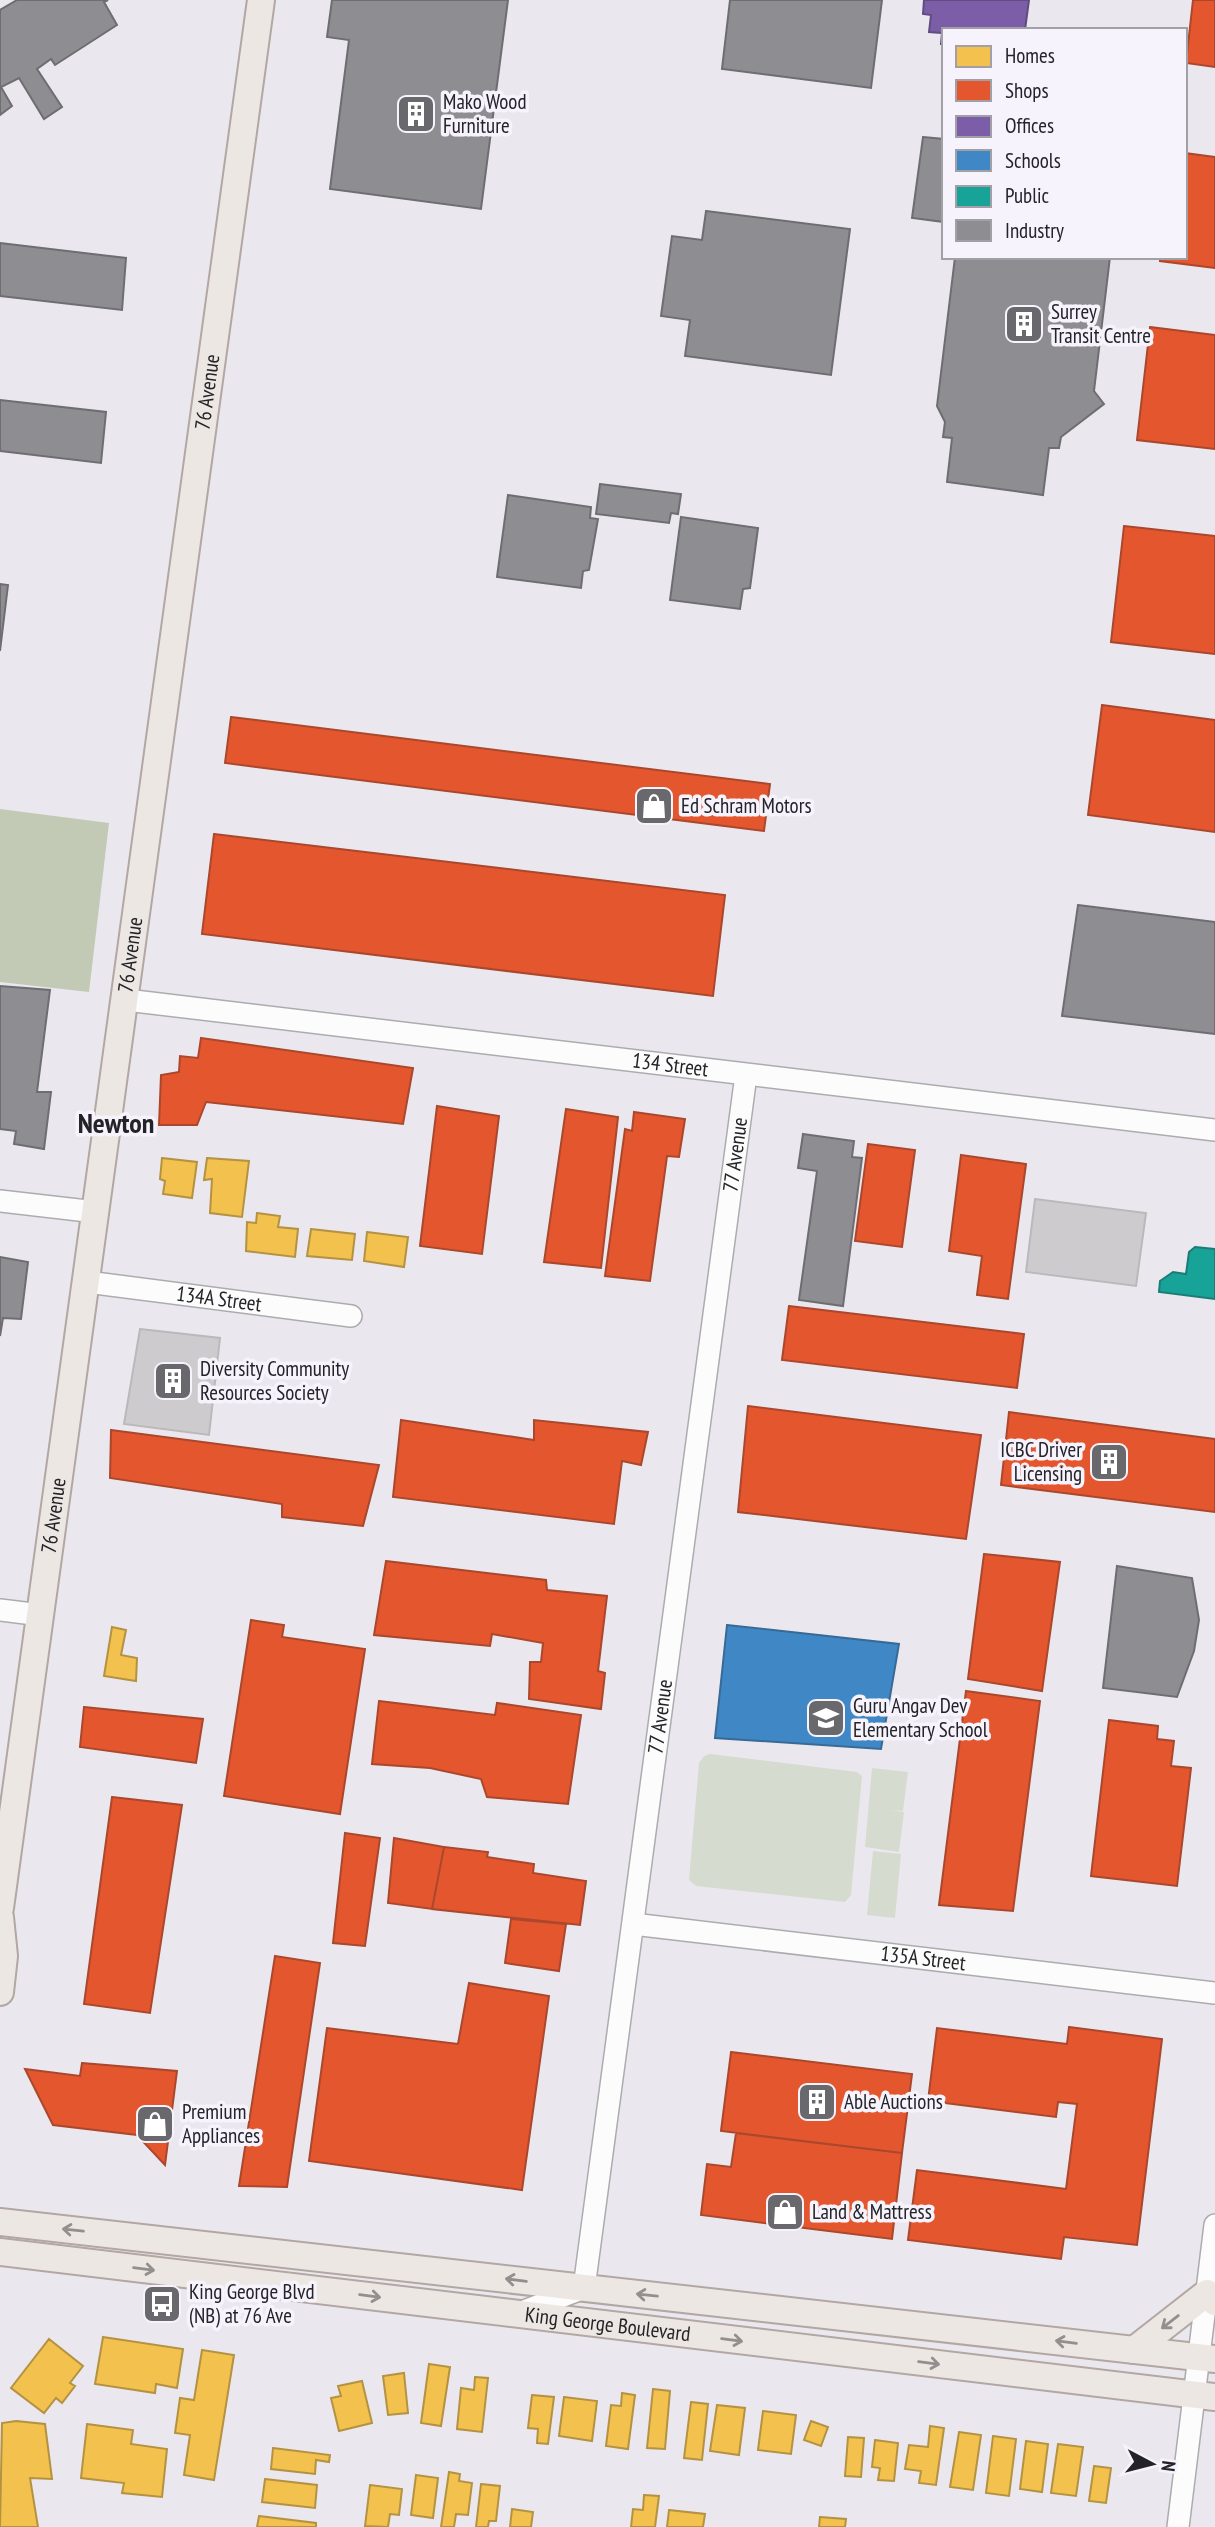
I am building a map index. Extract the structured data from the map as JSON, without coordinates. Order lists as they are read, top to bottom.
{
  "streets": {
    "main road": ["76 Avenue", "King George Boulevard"],
    "street": [
      "134 Street",
      "77 Avenue",
      "134A Street",
      "135A Street"
    ]
  },
  "crossings": [
    ["76 Avenue", "134 Street"],
    ["76 Avenue", "134A Street"],
    ["134 Street", "77 Avenue"],
    ["77 Avenue", "135A Street"],
    ["77 Avenue", "King George Boulevard"]
  ],
  "districts": ["Newton"],
  "places": {
    "building": [
      "Mako Wood Furniture",
      "Surrey Transit Centre",
      "Diversity Community Resources Society",
      "ICBC Driver Licensing",
      "Able Auctions"
    ],
    "shop": ["Ed Schram Motors", "Premium Appliances", "Land & Mattress"],
    "school or university": ["Guru Angav Dev Elementary School"],
    "bus stop": ["King George Blvd (NB) at 76 Ave"]
  },
  "legend": [
    "Homes",
    "Shops",
    "Offices",
    "Schools",
    "Public",
    "Industry"
  ],
  "north": "right"
}
